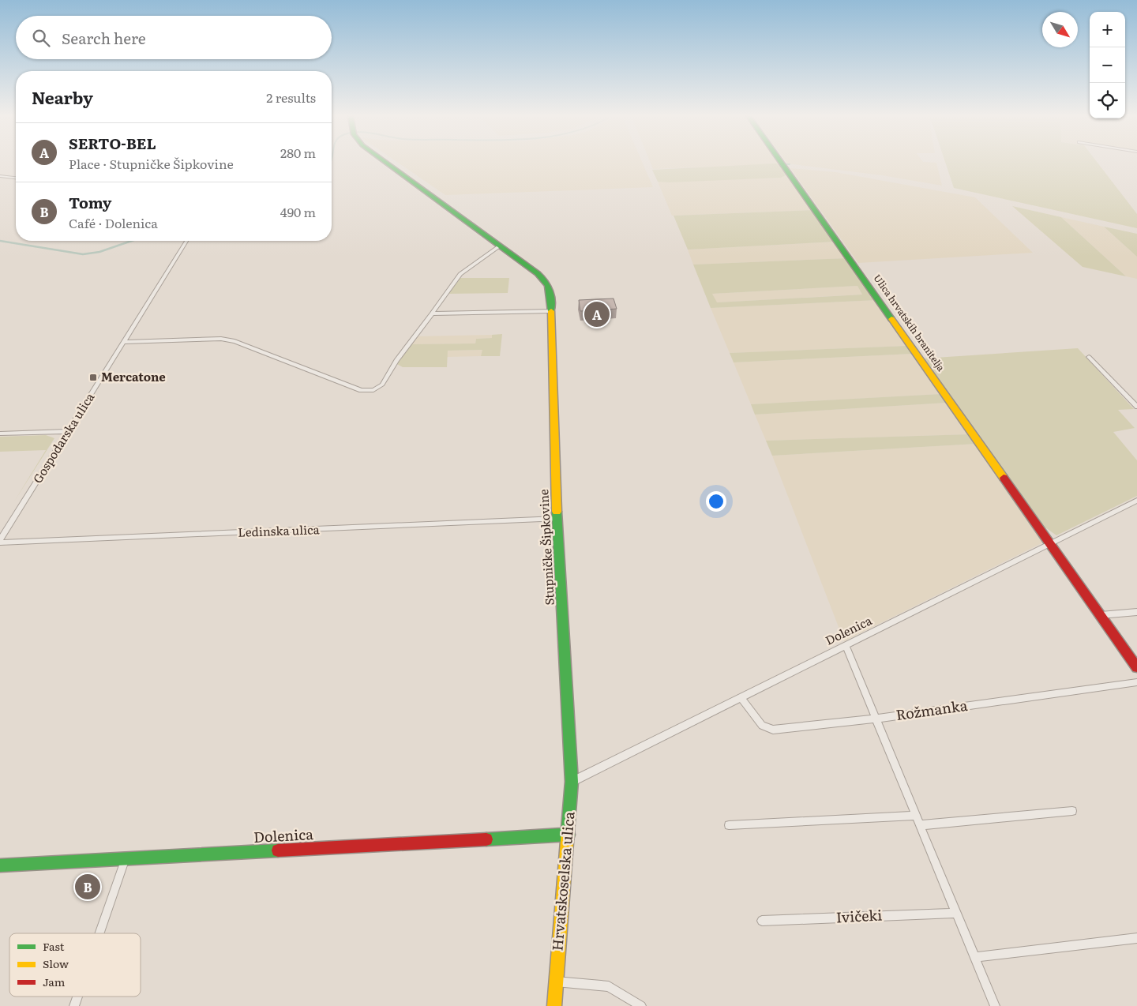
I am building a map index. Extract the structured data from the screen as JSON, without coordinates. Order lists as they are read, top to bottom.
{
  "streets": {
    "street": [
      "Ulica hrvatskih branitelja",
      "Gospodarska ulica",
      "Ledinska ulica",
      "Stupničke Šipkovine",
      "Dolenica",
      "Rožmanka",
      "Hrvatskoselska ulica",
      "Ivičeki"
    ]
  },
  "crossings": [
    ["Ulica hrvatskih branitelja", "Dolenica"],
    ["Gospodarska ulica", "Ledinska ulica"],
    ["Ledinska ulica", "Stupničke Šipkovine"],
    ["Stupničke Šipkovine", "Dolenica"],
    ["Stupničke Šipkovine", "Hrvatskoselska ulica"],
    ["Dolenica", "Rožmanka"],
    ["Dolenica", "Hrvatskoselska ulica"]
  ],
  "places": {
    "transit": ["Mercatone"]
  },
  "legend": ["Fast", "Slow", "Jam"],
  "north": "bottom right",
  "page": {
    "map_buttons": ["+", "−"],
    "search": "Search here",
    "heading": ["Nearby", "2 results"],
    "list": [
      {
        "mark": "A",
        "name": "SERTO-BEL",
        "note": "Place · Stupničke Šipkovine",
        "value": "280 m"
      },
      {
        "mark": "B",
        "name": "Tomy",
        "note": "Café · Dolenica",
        "value": "490 m"
      }
    ],
    "pins": ["A", "B"]
  }
}
